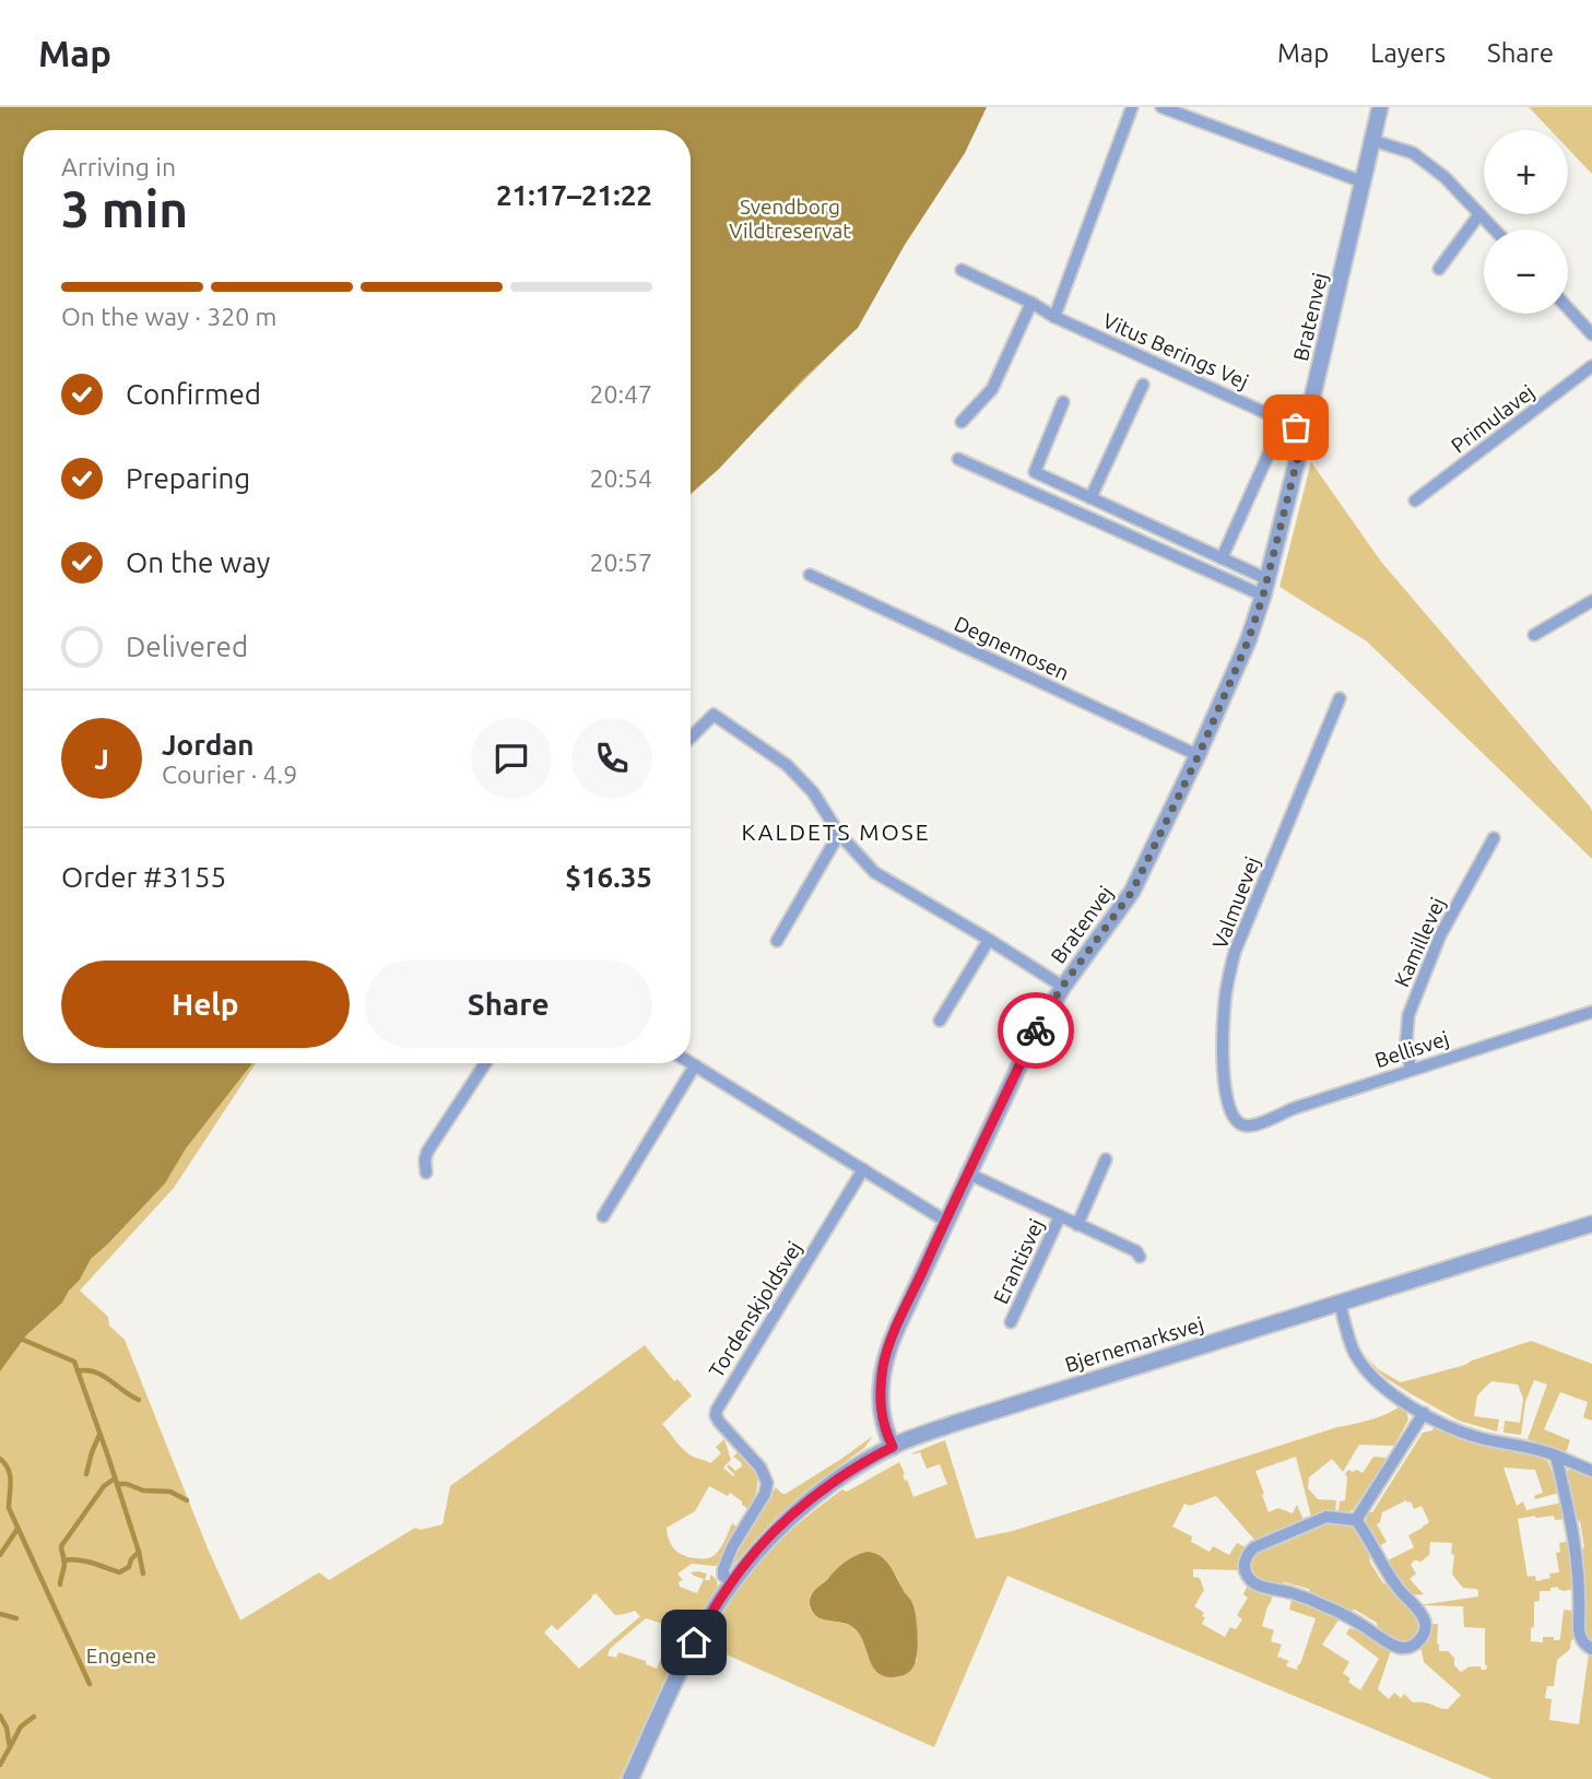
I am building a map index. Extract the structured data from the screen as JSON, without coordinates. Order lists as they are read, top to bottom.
{
  "streets": {
    "street": [
      "Bratenvej",
      "Vitus Berings Vej",
      "Primulavej",
      "Degnemosen",
      "Valmuevej",
      "Kamillevej",
      "Bellisvej",
      "Erantisvej",
      "Tordenskjoldsvej",
      "Bjernemarksvej"
    ]
  },
  "crossings": [
    ["Bratenvej", "Vitus Berings Vej"],
    ["Bratenvej", "Degnemosen"],
    ["Bratenvej", "Erantisvej"],
    ["Bratenvej", "Bjernemarksvej"],
    ["Valmuevej", "Bellisvej"],
    ["Kamillevej", "Bellisvej"],
    ["Tordenskjoldsvej", "Bjernemarksvej"]
  ],
  "districts": ["KALDETS MOSE"],
  "parks": ["Svendborg Vildtreservat", "Engene"],
  "page": {
    "header": "Map",
    "nav": ["Map", "Layers", "Share"],
    "map_buttons": ["+", "−"],
    "heading": ["3 min", "Arriving in", "21:17–21:22"],
    "panel": [
      "Jordan",
      "Courier · 4.9",
      "Order #3155",
      "$16.35"
    ],
    "bar": "On the way · 320 m",
    "list": [
      ["Confirmed", "20:47"],
      ["Preparing", "20:54"],
      ["On the way", "20:57"],
      "Delivered"
    ],
    "round": "J",
    "buttons": ["Help", "Share"]
  }
}
